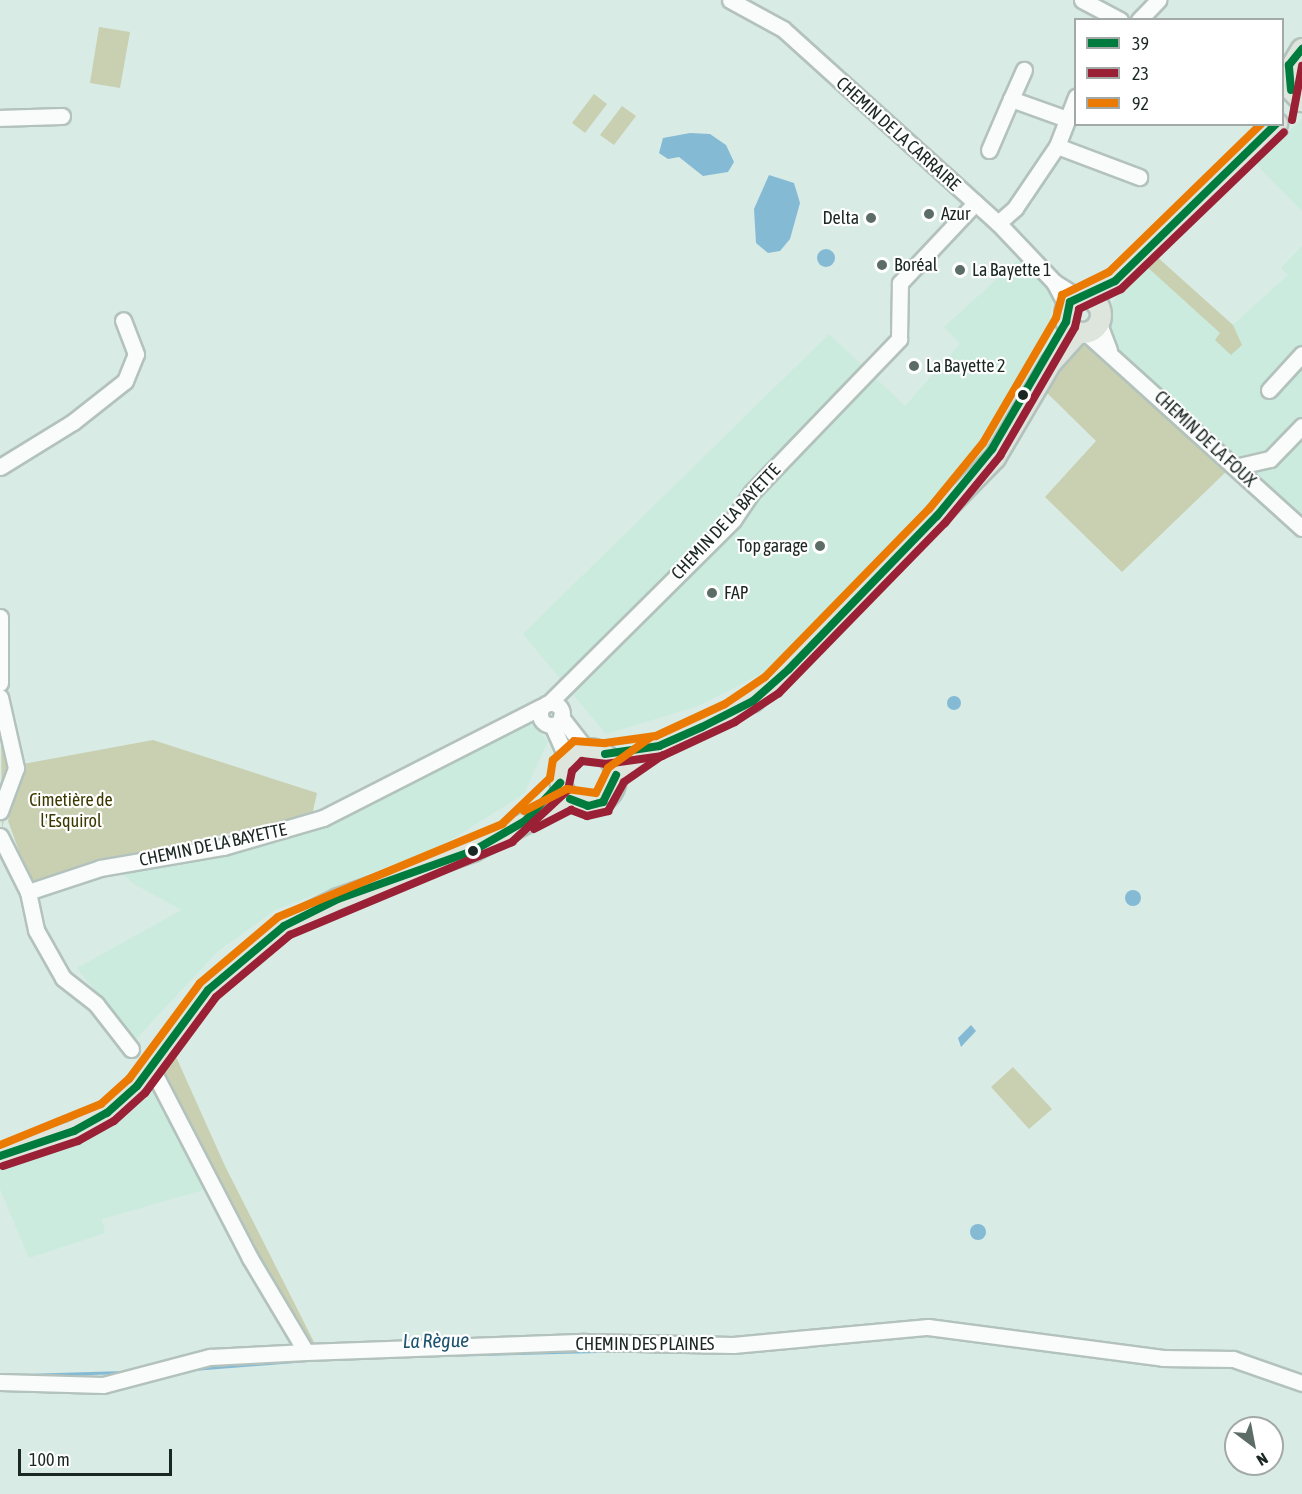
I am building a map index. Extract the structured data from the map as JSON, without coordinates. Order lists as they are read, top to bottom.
{
  "streets": {
    "street": [
      "CHEMIN DE LA CARRAIRE",
      "CHEMIN DE LA FOUX",
      "CHEMIN DE LA BAYETTE",
      "CHEMIN DES PLAINES"
    ]
  },
  "crossings": [
    ["CHEMIN DE LA CARRAIRE", "CHEMIN DE LA FOUX"],
    ["CHEMIN DE LA CARRAIRE", "CHEMIN DE LA BAYETTE"]
  ],
  "water": ["La Règue"],
  "parks": ["Cimetière de l'Esquirol"],
  "places": [
    "Azur",
    "Delta",
    "Boréal",
    "La Bayette 1",
    "La Bayette 2",
    "Top garage",
    "FAP"
  ],
  "lines": ["transit line 39", "transit line 23", "transit line 92"],
  "legend": ["39", "23", "92"],
  "scale_bar": "100 m",
  "north": "bottom right"
}
